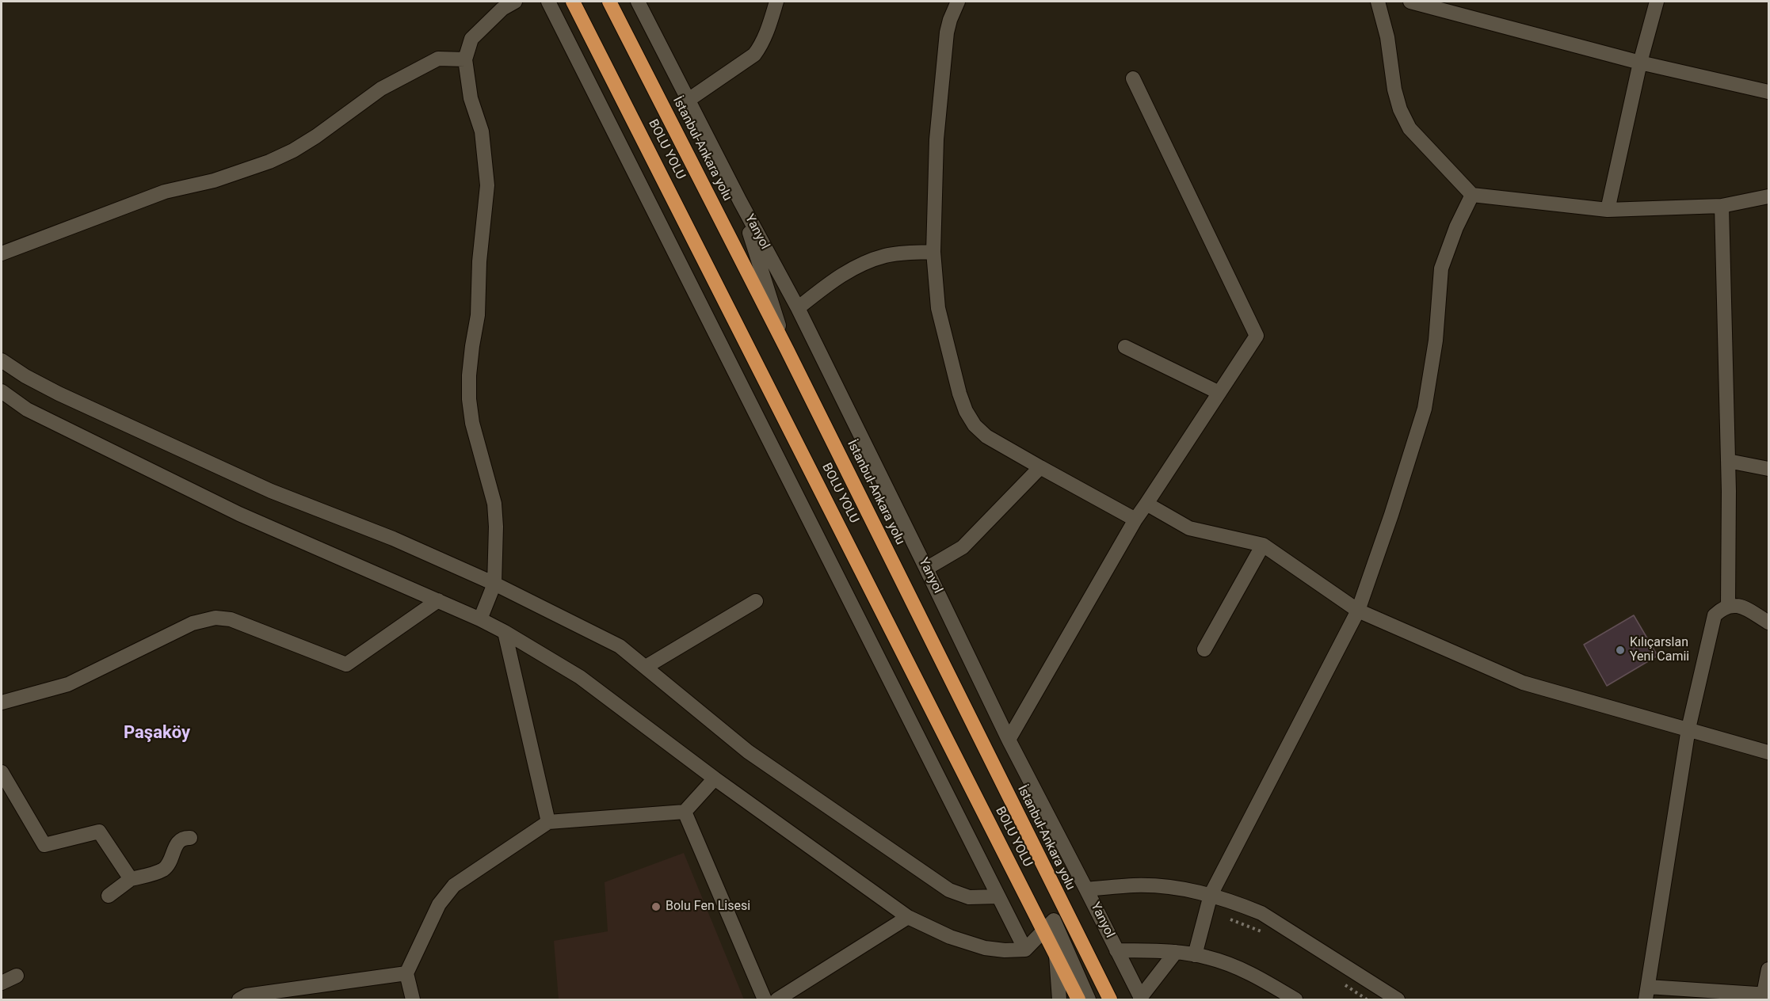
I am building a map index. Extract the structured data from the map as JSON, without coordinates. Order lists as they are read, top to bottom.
{
  "streets": {
    "highway": ["İstanbul-Ankara yolu", "BOLU YOLU"],
    "street": ["Yanyol"]
  },
  "districts": ["Paşaköy"],
  "places": ["Kılıçarslan Yeni Camii", "Bolu Fen Lisesi"]
}
